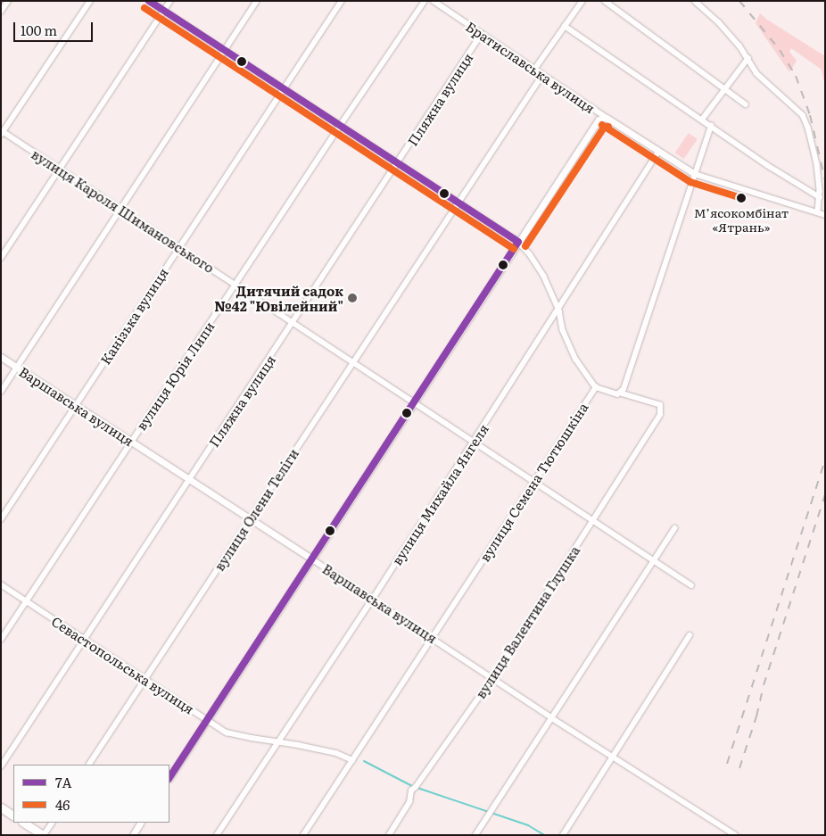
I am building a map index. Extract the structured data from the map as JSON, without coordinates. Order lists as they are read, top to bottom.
{
  "streets": {
    "street": [
      "Братиславська вулиця",
      "Пляжна вулиця",
      "вулиця Кароля Шимановського",
      "Канізька вулиця",
      "вулиця Юрія Липи",
      "Варшавська вулиця",
      "вулиця Семена Тютюшкіна",
      "вулиця Михайла Янгеля",
      "вулиця Олени Теліги",
      "вулиця Валентина Глушка",
      "Севастопольська вулиця"
    ]
  },
  "crossings": [
    ["Братиславська вулиця", "Пляжна вулиця"],
    ["Братиславська вулиця", "вулиця Михайла Янгеля"],
    ["Братиславська вулиця", "вулиця Олени Теліги"],
    ["Пляжна вулиця", "вулиця Кароля Шимановського"],
    ["Пляжна вулиця", "Варшавська вулиця"],
    ["Пляжна вулиця", "Севастопольська вулиця"],
    ["вулиця Кароля Шимановського", "Канізька вулиця"],
    ["вулиця Кароля Шимановського", "вулиця Юрія Липи"],
    ["вулиця Кароля Шимановського", "вулиця Семена Тютюшкіна"],
    ["вулиця Кароля Шимановського", "вулиця Михайла Янгеля"],
    ["вулиця Кароля Шимановського", "вулиця Олени Теліги"],
    ["вулиця Кароля Шимановського", "вулиця Валентина Глушка"],
    ["Канізька вулиця", "Варшавська вулиця"],
    ["вулиця Юрія Липи", "Варшавська вулиця"],
    ["вулиця Юрія Липи", "Севастопольська вулиця"],
    ["Варшавська вулиця", "вулиця Семена Тютюшкіна"],
    ["Варшавська вулиця", "вулиця Михайла Янгеля"],
    ["Варшавська вулиця", "вулиця Олени Теліги"],
    ["Варшавська вулиця", "вулиця Валентина Глушка"],
    ["вулиця Семена Тютюшкіна", "вулиця Валентина Глушка"],
    ["вулиця Семена Тютюшкіна", "Севастопольська вулиця"],
    ["вулиця Михайла Янгеля", "Севастопольська вулиця"],
    ["вулиця Олени Теліги", "Севастопольська вулиця"]
  ],
  "places": ["М’ясокомбінат «Ятрань»", "Дитячий садок №42 \"Ювілейний\""],
  "lines": ["transit line 7А", "transit line 46"],
  "legend": ["7А", "46"],
  "scale_bar": "100 m"
}
